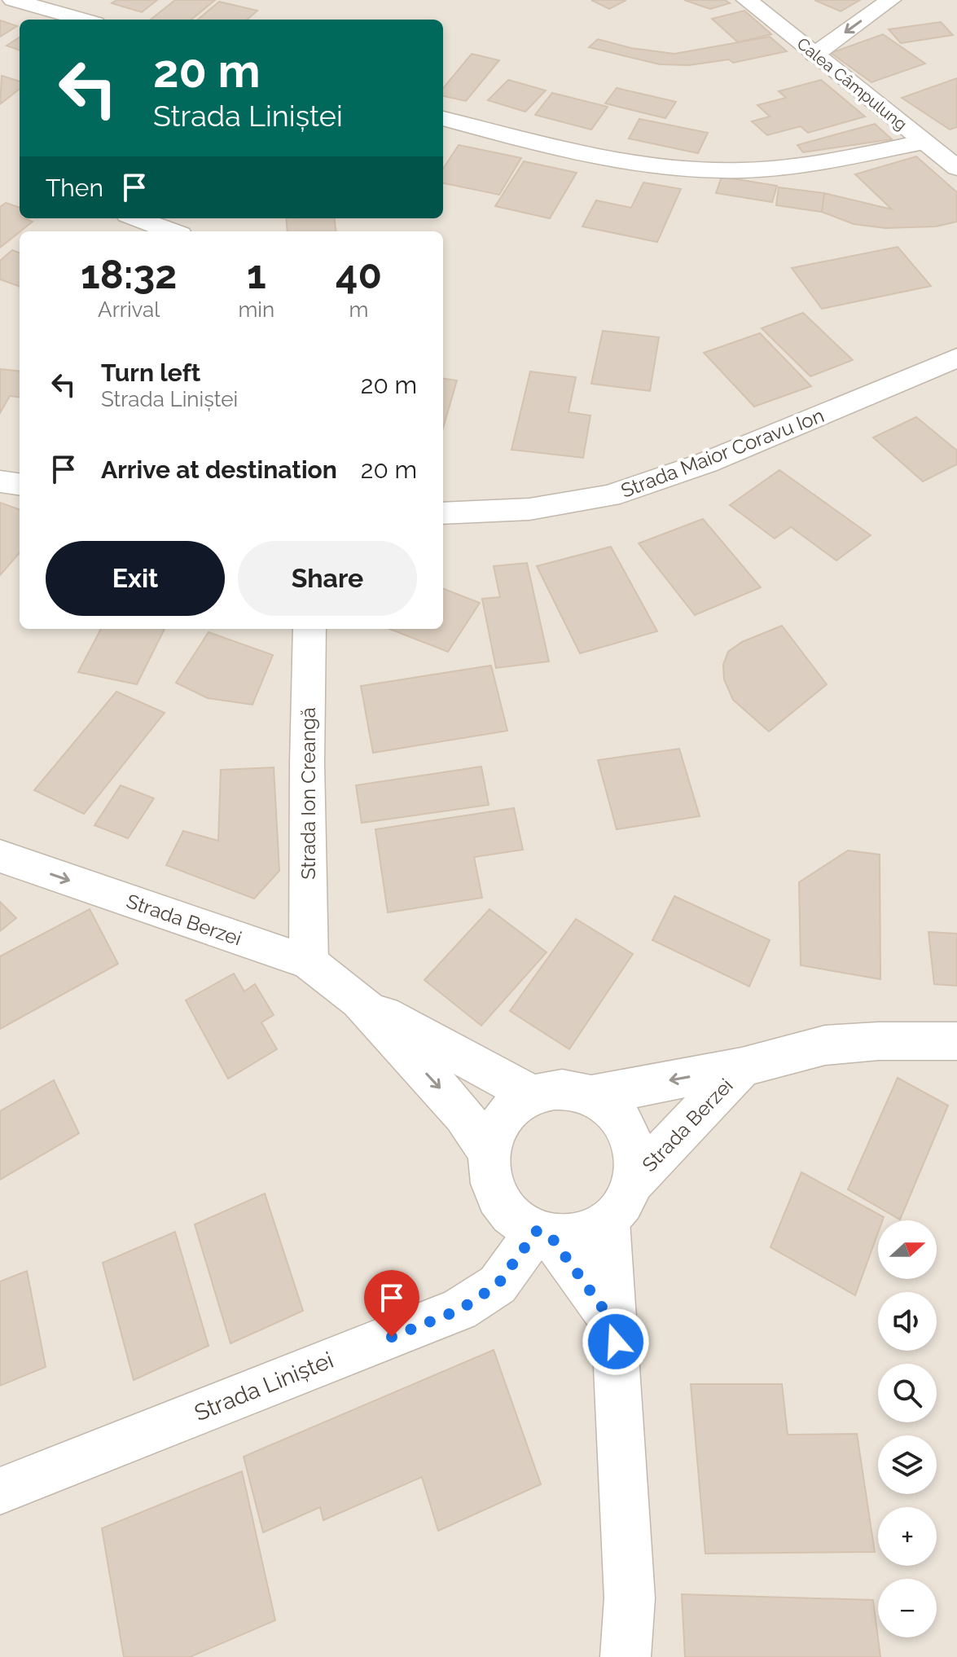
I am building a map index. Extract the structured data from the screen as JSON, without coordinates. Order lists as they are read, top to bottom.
{
  "streets": {
    "street": [
      "Calea Câmpulung",
      "Strada Maior Coravu Ion",
      "Strada Ion Creangă",
      "Strada Berzei",
      "Strada Liniștei"
    ]
  },
  "crossings": [
    ["Strada Ion Creangă", "Strada Berzei"],
    ["Strada Berzei", "Strada Liniștei"]
  ],
  "north": "right",
  "page": {
    "turn": ["20 m", "Strada Liniștei"],
    "then": "Then",
    "eta": [
      "18:32",
      "Arrival",
      "1",
      "min",
      "40",
      "m"
    ],
    "list": [
      {
        "name": "Turn left",
        "note": "Strada Liniștei",
        "value": "20 m"
      },
      {
        "name": "Arrive at destination",
        "value": "20 m"
      }
    ],
    "buttons": ["Exit", "Share"],
    "map_buttons": ["+", "−"]
  }
}
